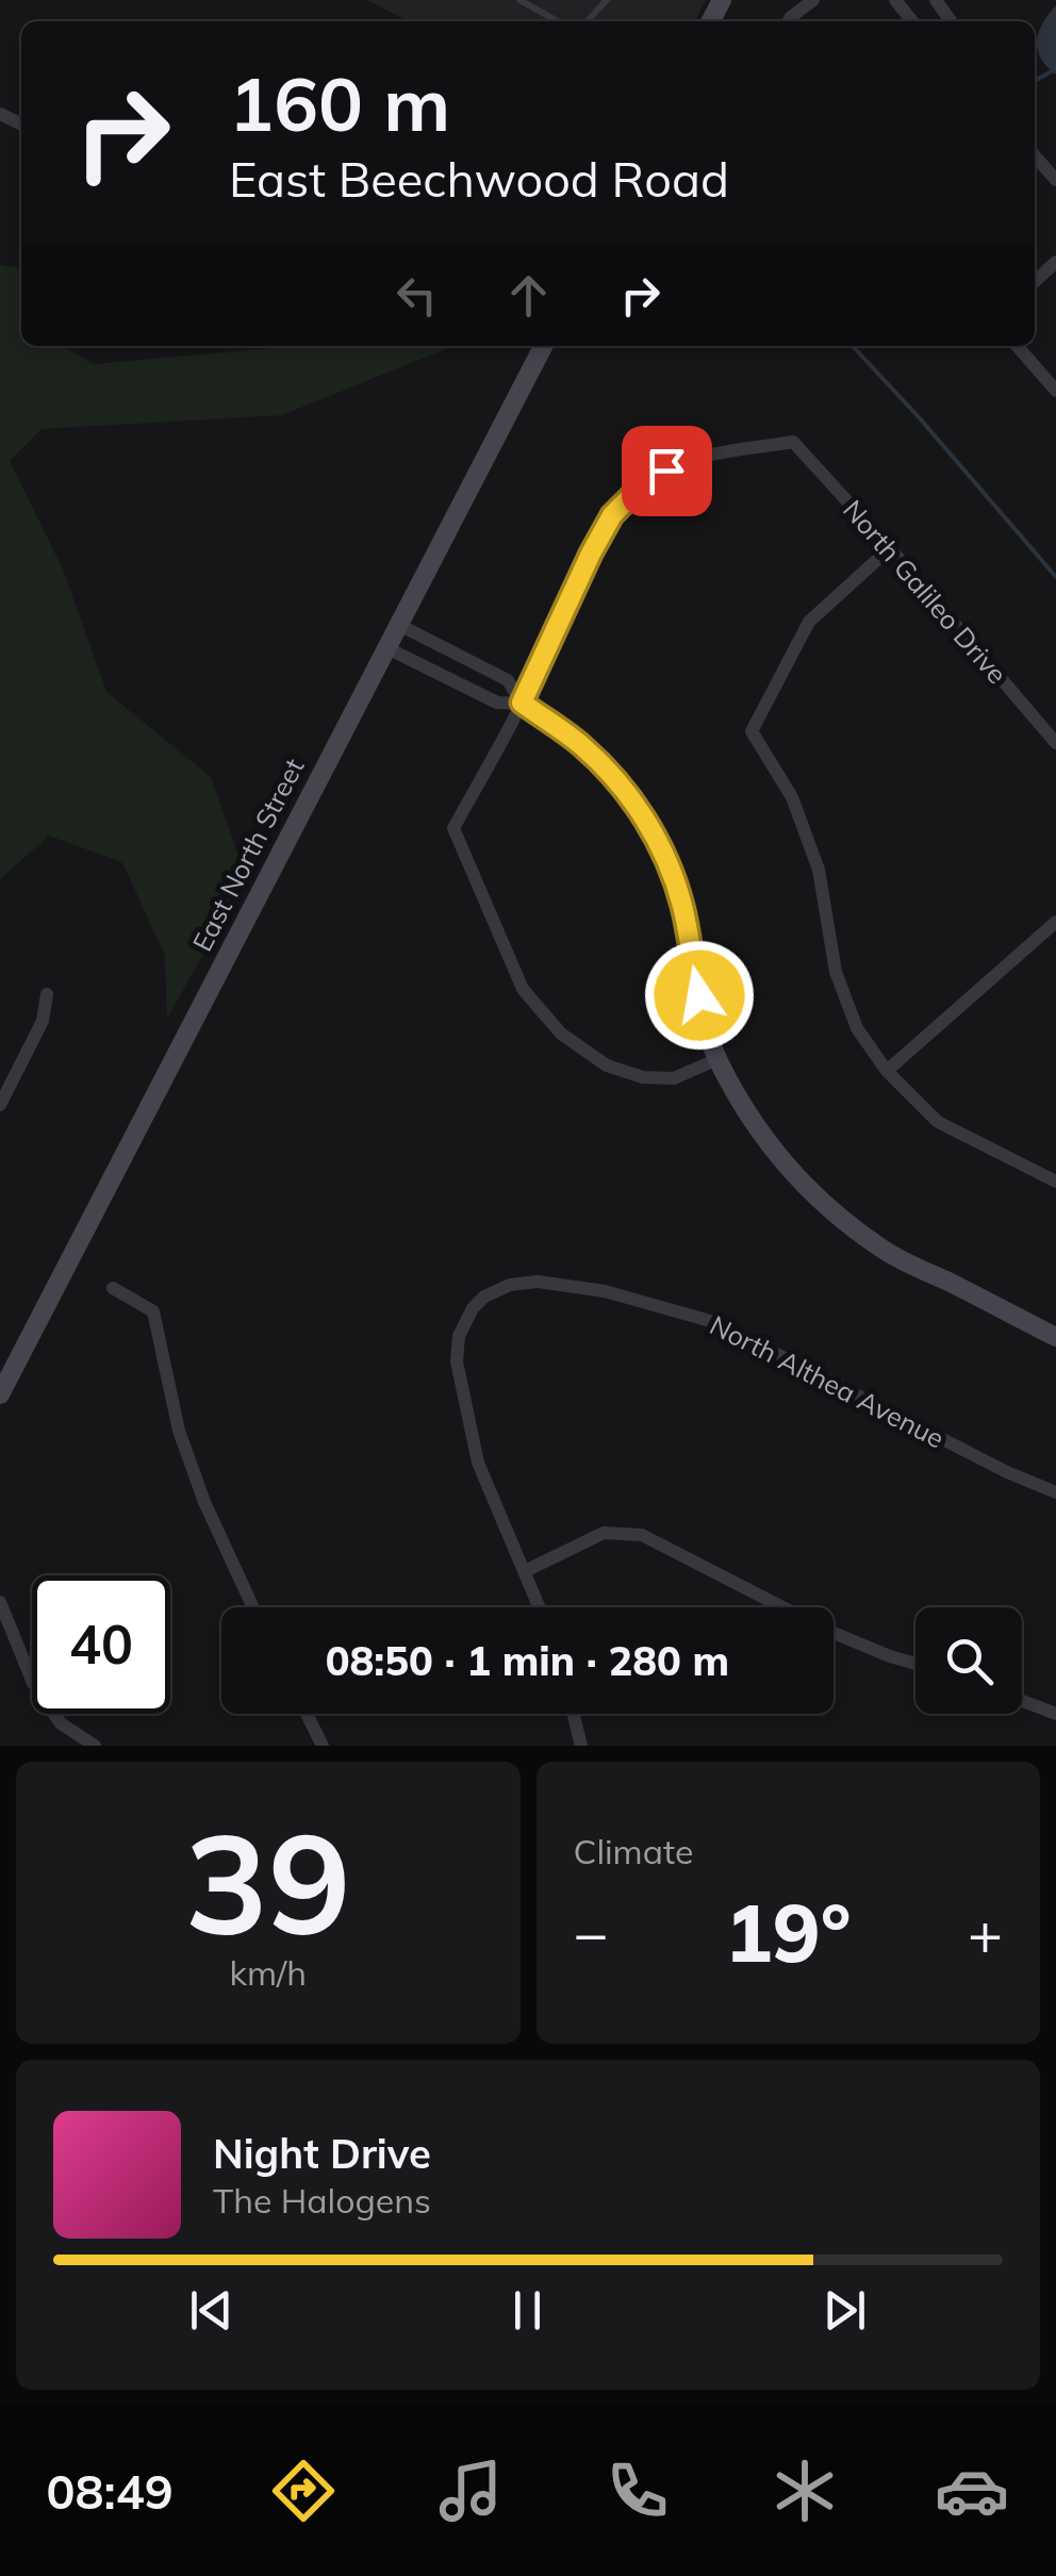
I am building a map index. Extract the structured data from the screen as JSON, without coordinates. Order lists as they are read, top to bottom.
{
  "streets": {
    "street": ["North Galileo Drive", "East North Street", "North Althea Avenue"]
  },
  "page": {
    "turn": ["160 m", "East Beechwood Road"],
    "limit": "40",
    "trip": "08:50 · 1 min · 280 m",
    "tile": [
      ["39", "km/h"],
      "Climate"
    ],
    "heat": ["−", "19°", "+"],
    "song": ["Night Drive", "The Halogens"],
    "tabs": "08:49"
  }
}
